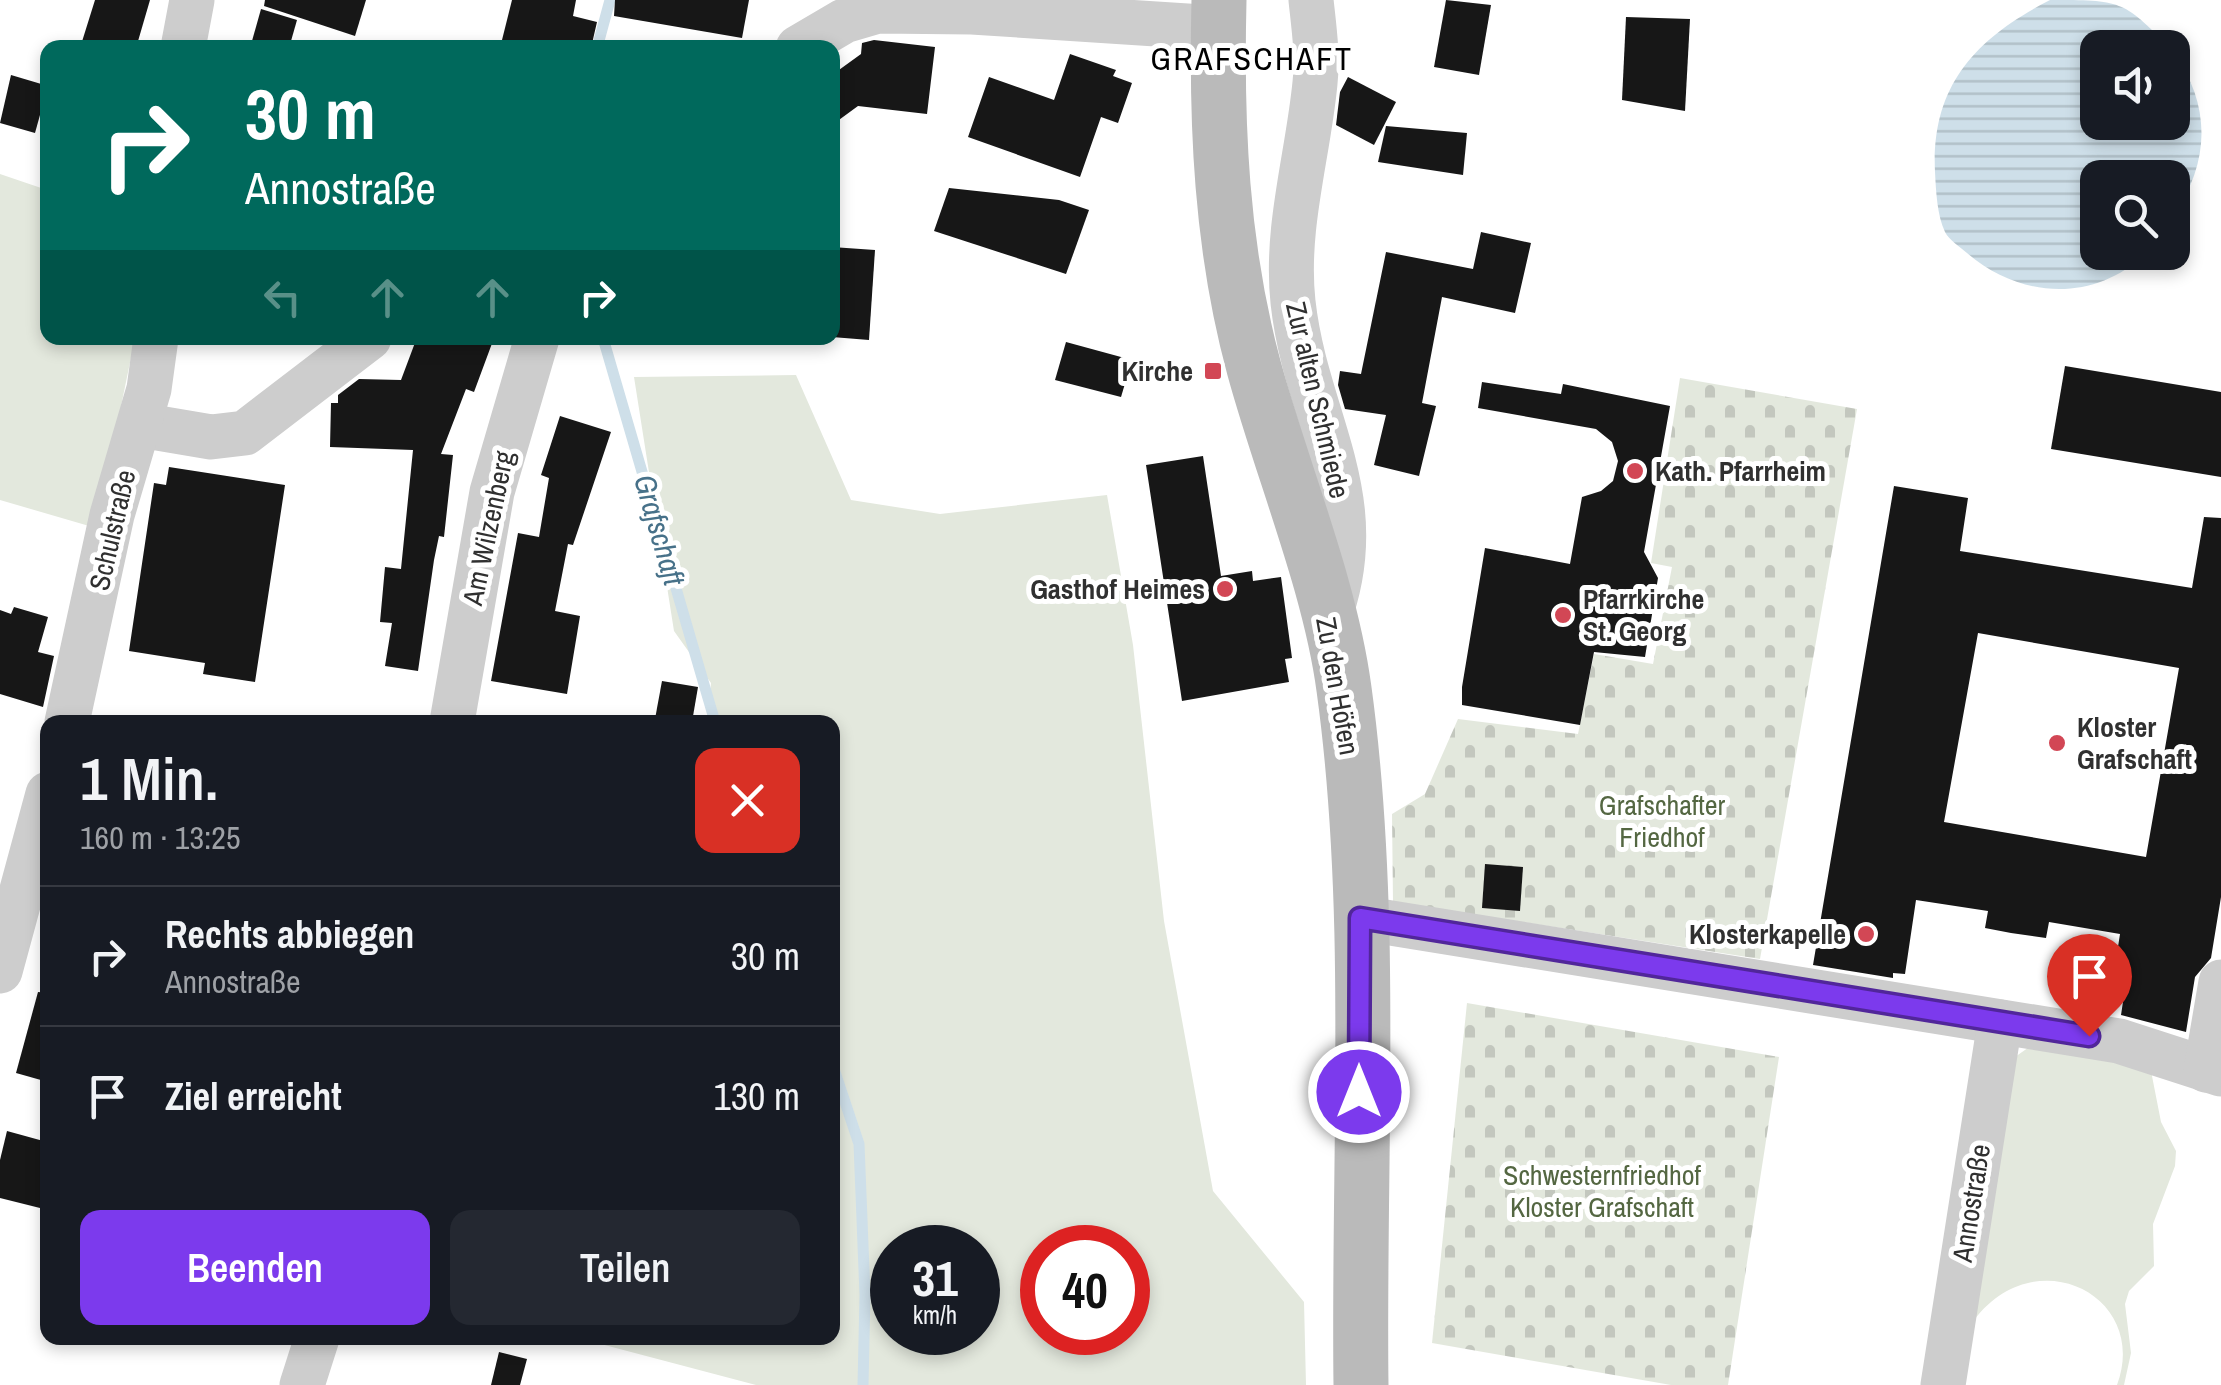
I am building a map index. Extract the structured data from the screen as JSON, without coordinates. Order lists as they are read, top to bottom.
{
  "streets": {
    "street": [
      "Zur alten Schmiede",
      "Am Wilzenberg",
      "Schulstraße",
      "Zu den Höfen",
      "Annostraße"
    ]
  },
  "crossings": [
    ["Zur alten Schmiede", "Zu den Höfen"]
  ],
  "districts": ["GRAFSCHAFT"],
  "water": ["Grafschaft"],
  "parks": ["Grafschafter Friedhof", "Schwesternfriedhof Kloster Grafschaft"],
  "places": {
    "transit": ["Kirche"],
    "other": [
      "Kath. Pfarrheim",
      "Gasthof Heimes",
      "Pfarrkirche St. Georg",
      "Kloster Grafschaft",
      "Klosterkapelle"
    ]
  },
  "page": {
    "turn": ["30 m", "Annostraße"],
    "heading": ["1 Min.", "160 m · 13:25"],
    "list": [
      {
        "name": "Rechts abbiegen",
        "note": "Annostraße",
        "value": "30 m"
      },
      {
        "name": "Ziel erreicht",
        "value": "130 m"
      }
    ],
    "buttons": ["Beenden", "Teilen"],
    "speed": "31 km/h",
    "limit": "40"
  }
}
